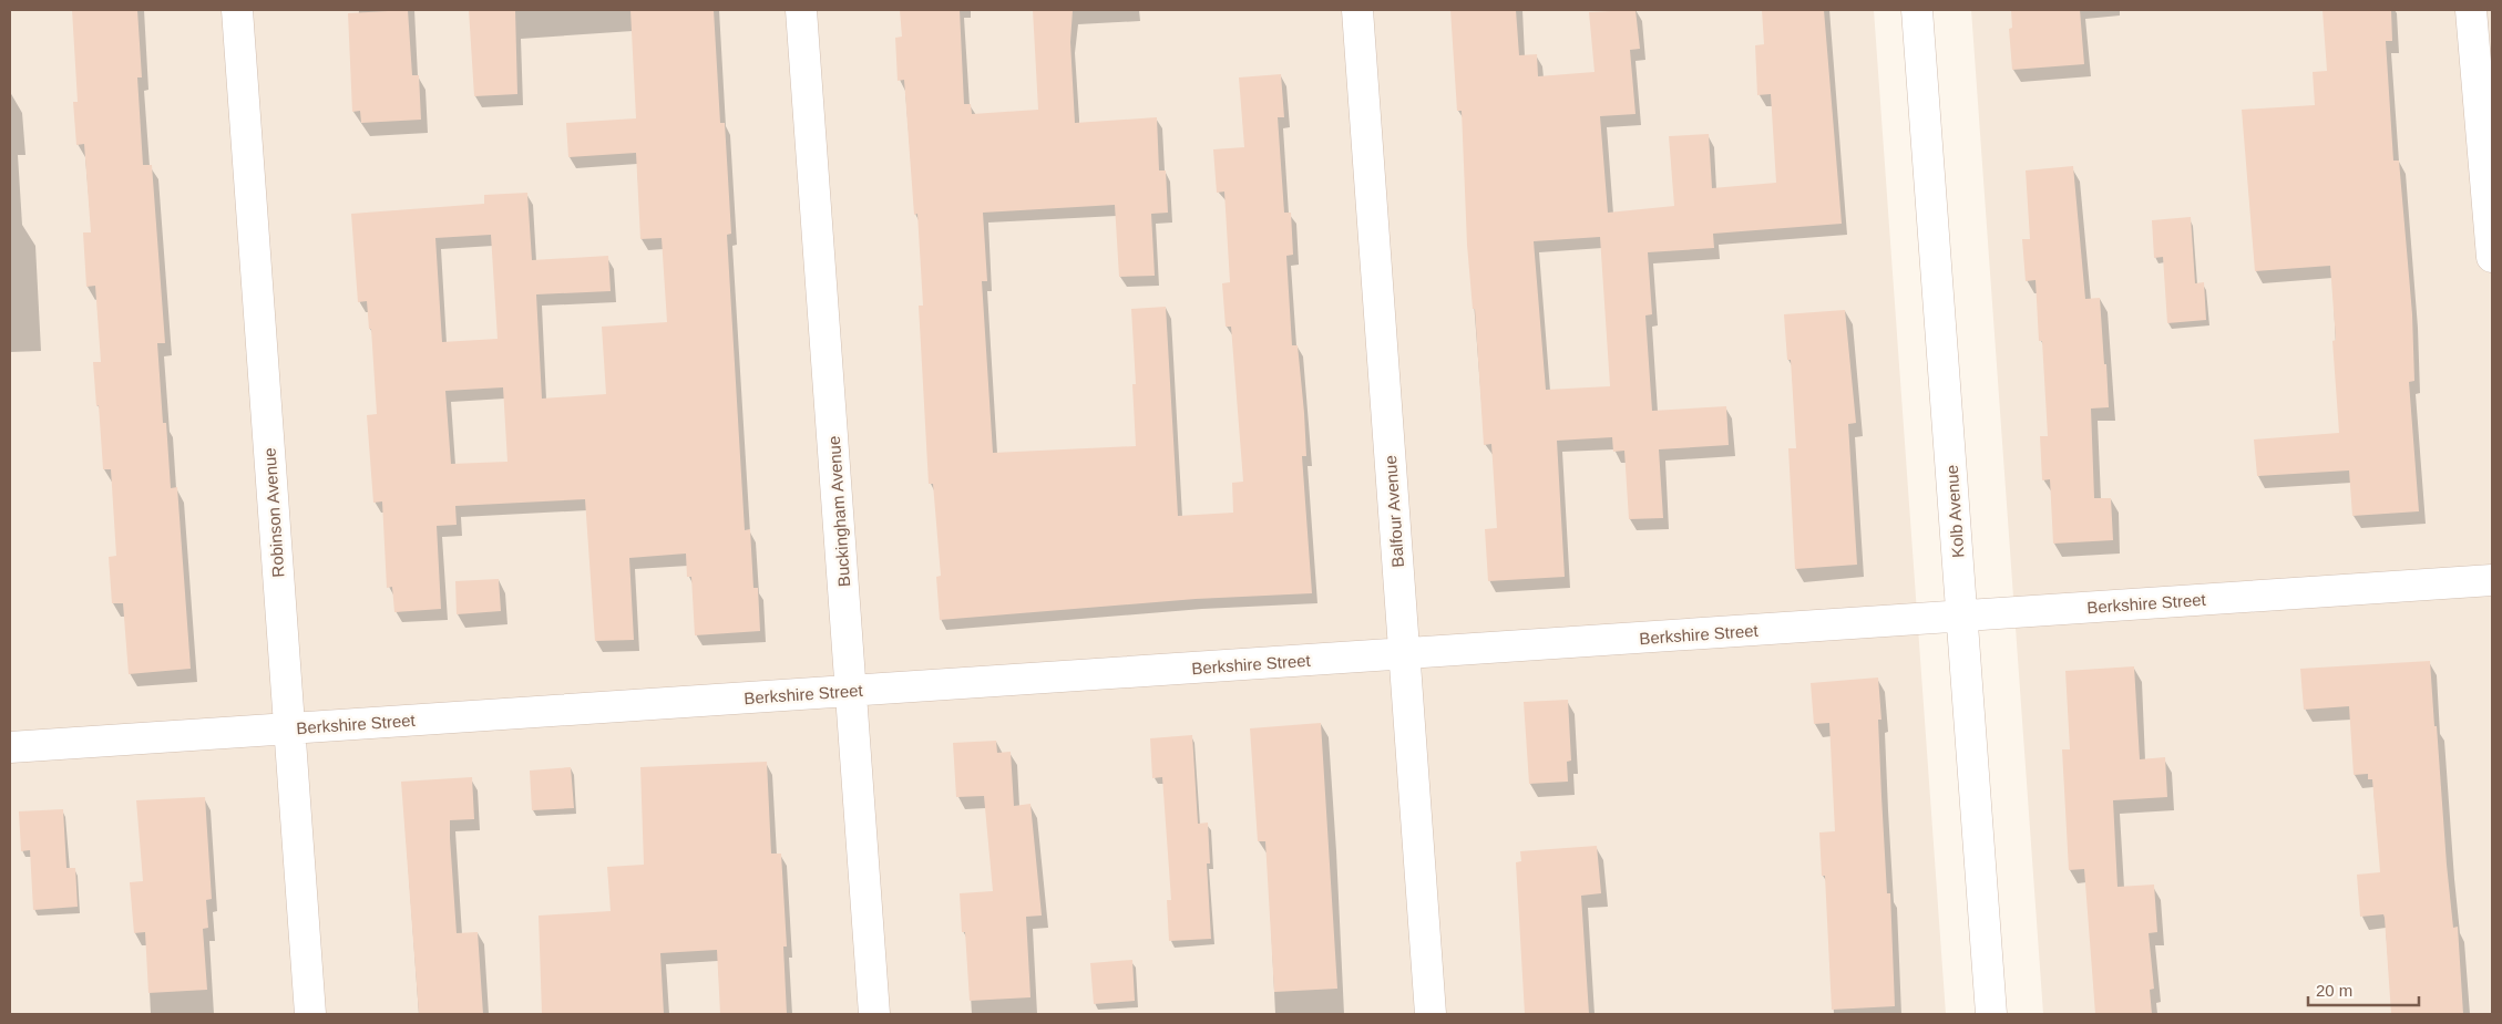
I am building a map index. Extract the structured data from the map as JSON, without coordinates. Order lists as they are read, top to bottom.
{
  "streets": {
    "street": [
      "Buckingham Avenue",
      "Balfour Avenue",
      "Kolb Avenue",
      "Robinson Avenue",
      "Berkshire Street"
    ]
  },
  "crossings": [
    ["Buckingham Avenue", "Berkshire Street"],
    ["Balfour Avenue", "Berkshire Street"],
    ["Kolb Avenue", "Berkshire Street"],
    ["Robinson Avenue", "Berkshire Street"]
  ],
  "scale_bar": "20 m"
}
